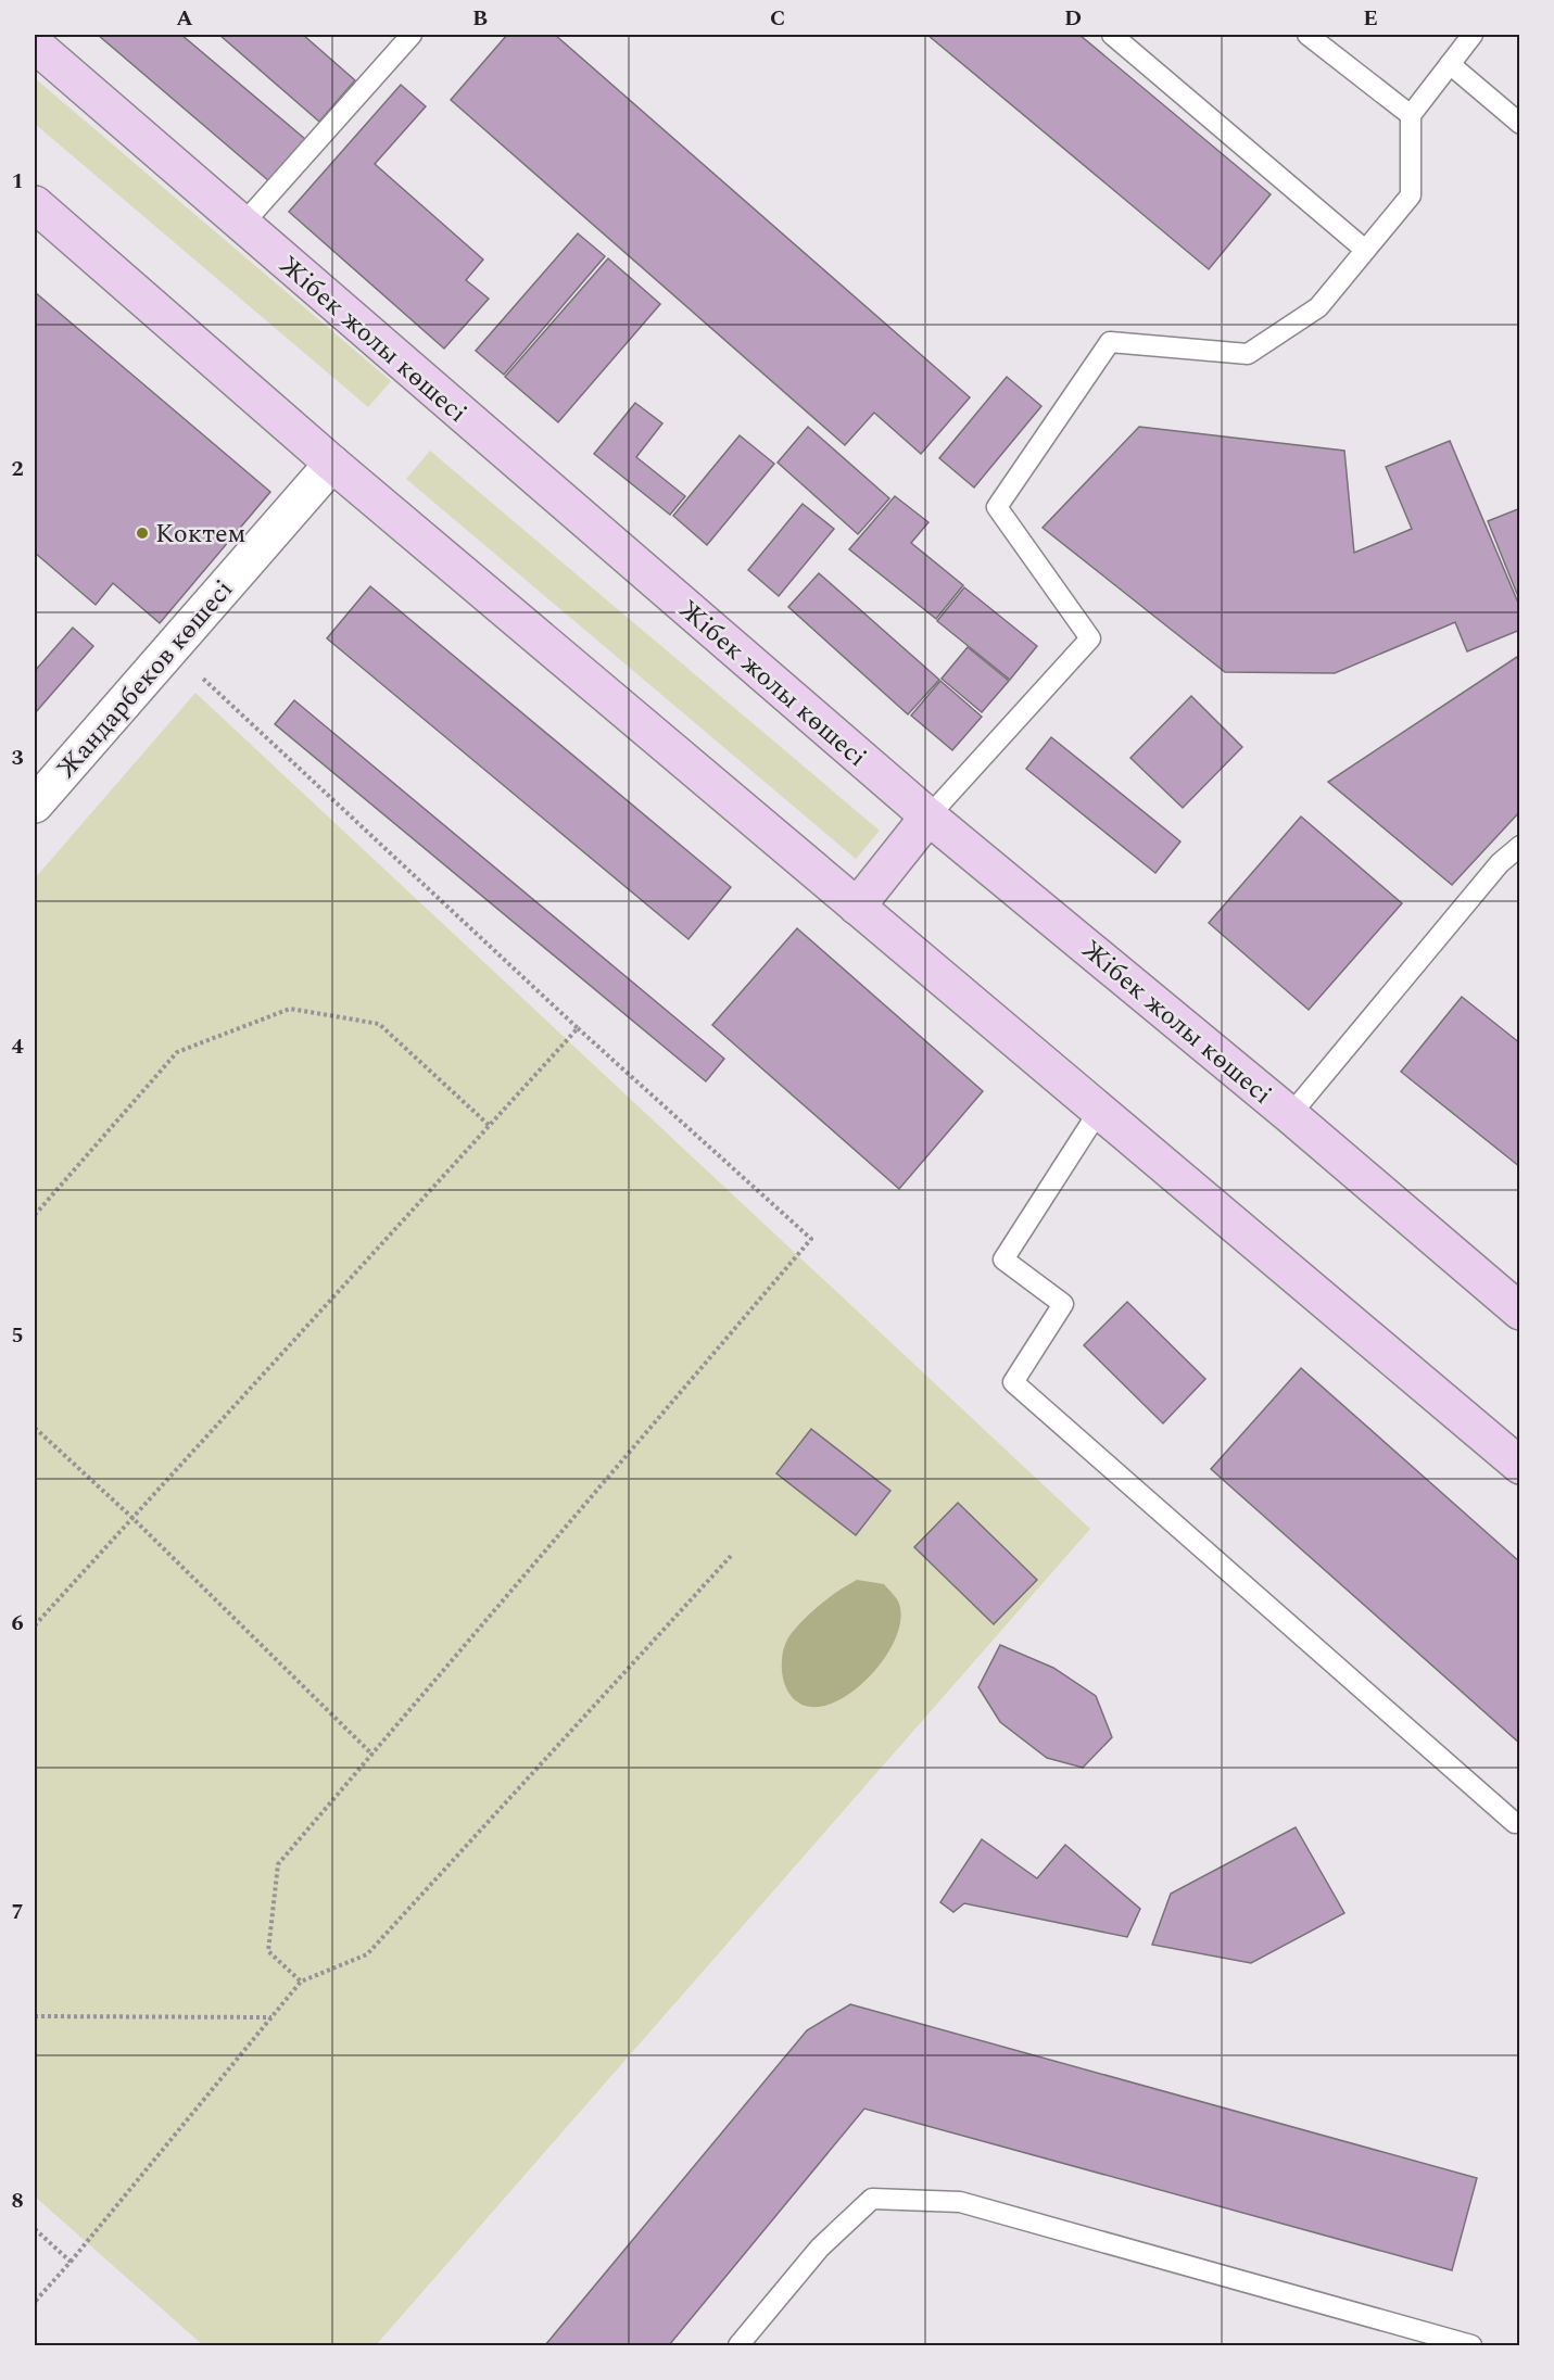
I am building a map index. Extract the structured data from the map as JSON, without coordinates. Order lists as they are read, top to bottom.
{
  "streets": {
    "main road": ["Жібек жолы көшесі"],
    "street": ["Жандарбеков көшесі"]
  },
  "places": ["Коктем"],
  "grid": {
    "columns": [
      "A",
      "B",
      "C",
      "D",
      "E"
    ],
    "rows": [
      "1",
      "2",
      "3",
      "4",
      "5",
      "6",
      "7",
      "8"
    ]
  }
}
